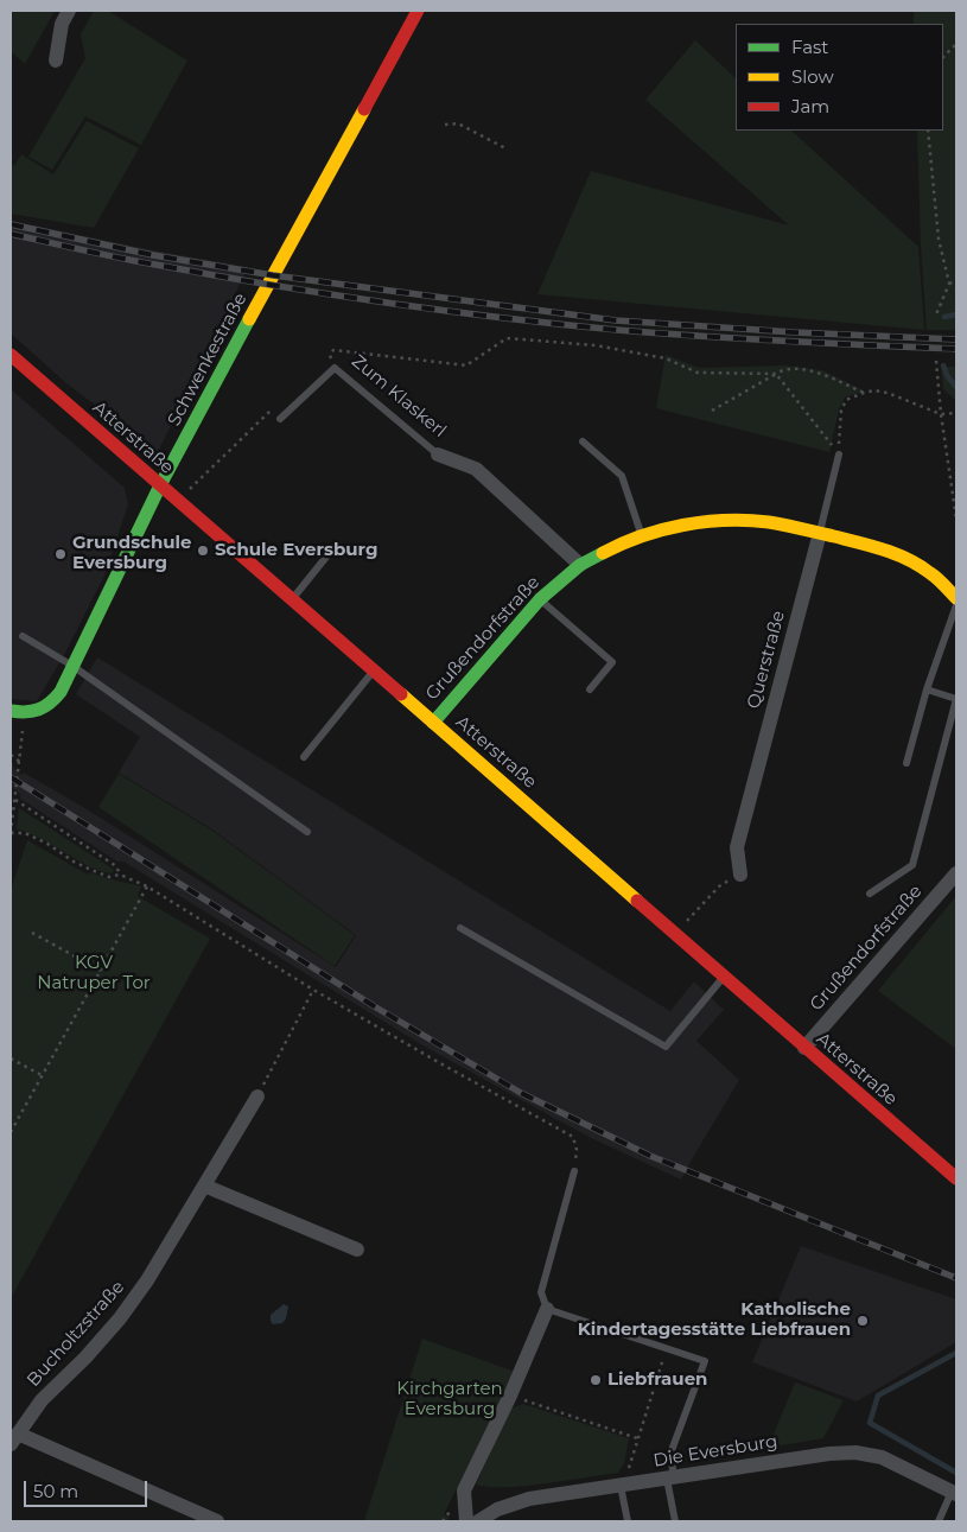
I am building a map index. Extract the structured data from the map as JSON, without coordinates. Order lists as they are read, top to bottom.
{
  "streets": {
    "street": [
      "Schwenkestraße",
      "Zum Klaskerl",
      "Atterstraße",
      "Grußendorfstraße",
      "Querstraße",
      "Bucholtzstraße",
      "Die Eversburg"
    ]
  },
  "crossings": [
    ["Schwenkestraße", "Atterstraße"],
    ["Zum Klaskerl", "Grußendorfstraße"],
    ["Atterstraße", "Grußendorfstraße"],
    ["Grußendorfstraße", "Querstraße"]
  ],
  "parks": ["KGV Natruper Tor", "Kirchgarten Eversburg"],
  "places": [
    "Schule Eversburg",
    "Grundschule Eversburg",
    "Katholische Kindertagesstätte Liebfrauen",
    "Liebfrauen"
  ],
  "legend": ["Fast", "Slow", "Jam"],
  "scale_bar": "50 m"
}
